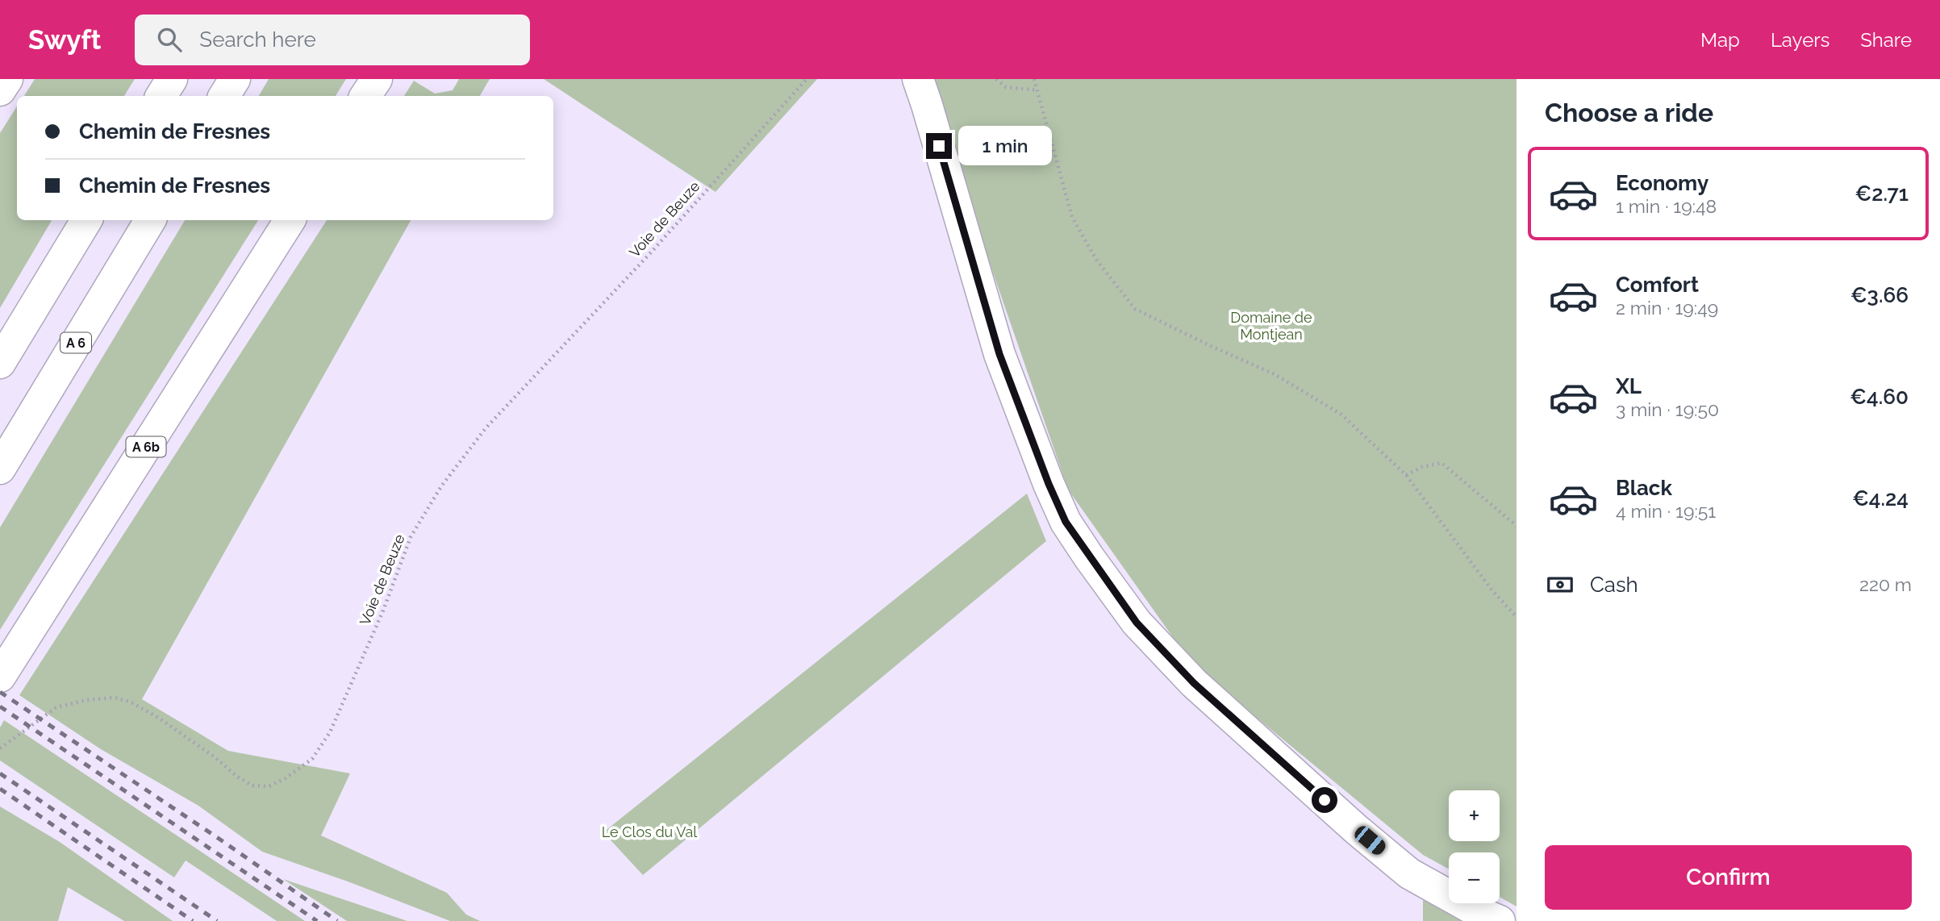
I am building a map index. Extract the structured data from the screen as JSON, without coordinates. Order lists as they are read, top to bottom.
{
  "streets": {
    "main road": ["A 6", "A 6b"],
    "path": ["Voie de Beuze"]
  },
  "parks": ["Domaine de Montjean", "Le Clos du Val"],
  "page": {
    "header": "Swyft",
    "search": "Search here",
    "nav": ["Map", "Layers", "Share"],
    "heading": "Choose a ride",
    "banner": ["Chemin de Fresnes", "Chemin de Fresnes"],
    "bubble": "1 min",
    "list": [
      {
        "name": "Economy",
        "note": "1 min · 19:48",
        "value": "€2.71"
      },
      {
        "name": "Comfort",
        "note": "2 min · 19:49",
        "value": "€3.66"
      },
      {
        "name": "XL",
        "note": "3 min · 19:50",
        "value": "€4.60"
      },
      {
        "name": "Black",
        "note": "4 min · 19:51",
        "value": "€4.24"
      }
    ],
    "pay": ["Cash", "220 m"],
    "map_buttons": ["+", "−"],
    "buttons": "Confirm"
  }
}
